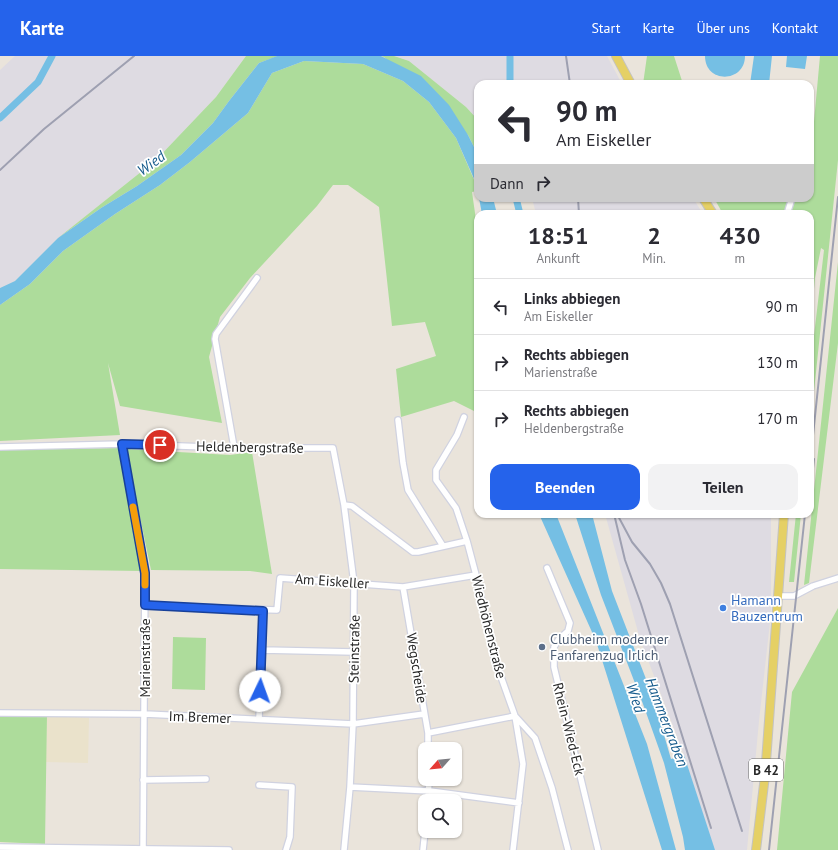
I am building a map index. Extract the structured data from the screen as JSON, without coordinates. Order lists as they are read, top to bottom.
{
  "streets": {
    "main road": ["B 42"],
    "street": [
      "Heldenbergstraße",
      "Am Eiskeller",
      "Wiedhöhenstraße",
      "Steinstraße",
      "Marienstraße",
      "Wegscheide",
      "Im Bremer",
      "Rhein-Wied-Eck"
    ]
  },
  "crossings": [
    ["Heldenbergstraße", "Steinstraße"],
    ["Heldenbergstraße", "Marienstraße"],
    ["Am Eiskeller", "Wiedhöhenstraße"],
    ["Am Eiskeller", "Steinstraße"],
    ["Am Eiskeller", "Marienstraße"],
    ["Am Eiskeller", "Wegscheide"],
    ["Steinstraße", "Im Bremer"],
    ["Marienstraße", "Im Bremer"],
    ["Wegscheide", "Im Bremer"]
  ],
  "water": ["Wied", "Hammergraben"],
  "places": ["Hamann Bauzentrum", "Clubheim moderner Fanfarenzug Irlich"],
  "north": "bottom left",
  "page": {
    "header": "Karte",
    "nav": [
      "Start",
      "Karte",
      "Über uns",
      "Kontakt"
    ],
    "turn": ["90 m", "Am Eiskeller"],
    "then": "Dann",
    "eta": [
      "18:51",
      "Ankunft",
      "2",
      "Min.",
      "430",
      "m"
    ],
    "list": [
      {
        "name": "Links abbiegen",
        "note": "Am Eiskeller",
        "value": "90 m"
      },
      {
        "name": "Rechts abbiegen",
        "note": "Marienstraße",
        "value": "130 m"
      },
      {
        "name": "Rechts abbiegen",
        "note": "Heldenbergstraße",
        "value": "170 m"
      }
    ],
    "buttons": ["Beenden", "Teilen"]
  }
}
